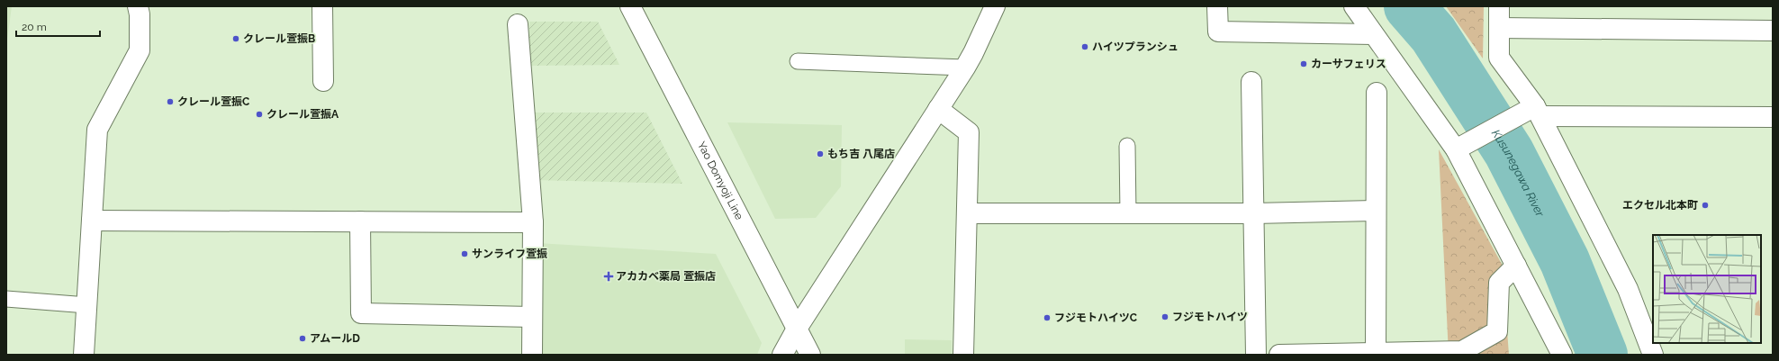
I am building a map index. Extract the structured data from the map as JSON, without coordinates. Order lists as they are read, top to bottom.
{
  "streets": {
    "street": ["Yao Domyoji Line"]
  },
  "water": ["Kusunegawa River"],
  "places": {
    "other": [
      "クレール萱振B",
      "ハイツプランシュ",
      "カーサフェリス",
      "クレール萱振C",
      "クレール萱振A",
      "もち吉 八尾店",
      "エクセル北本町",
      "サンライフ萱振",
      "フジモトハイツ",
      "フジモトハイツC",
      "アムールD"
    ],
    "health": ["アカカベ薬局 萱振店"]
  },
  "scale_bar": "20 m"
}
